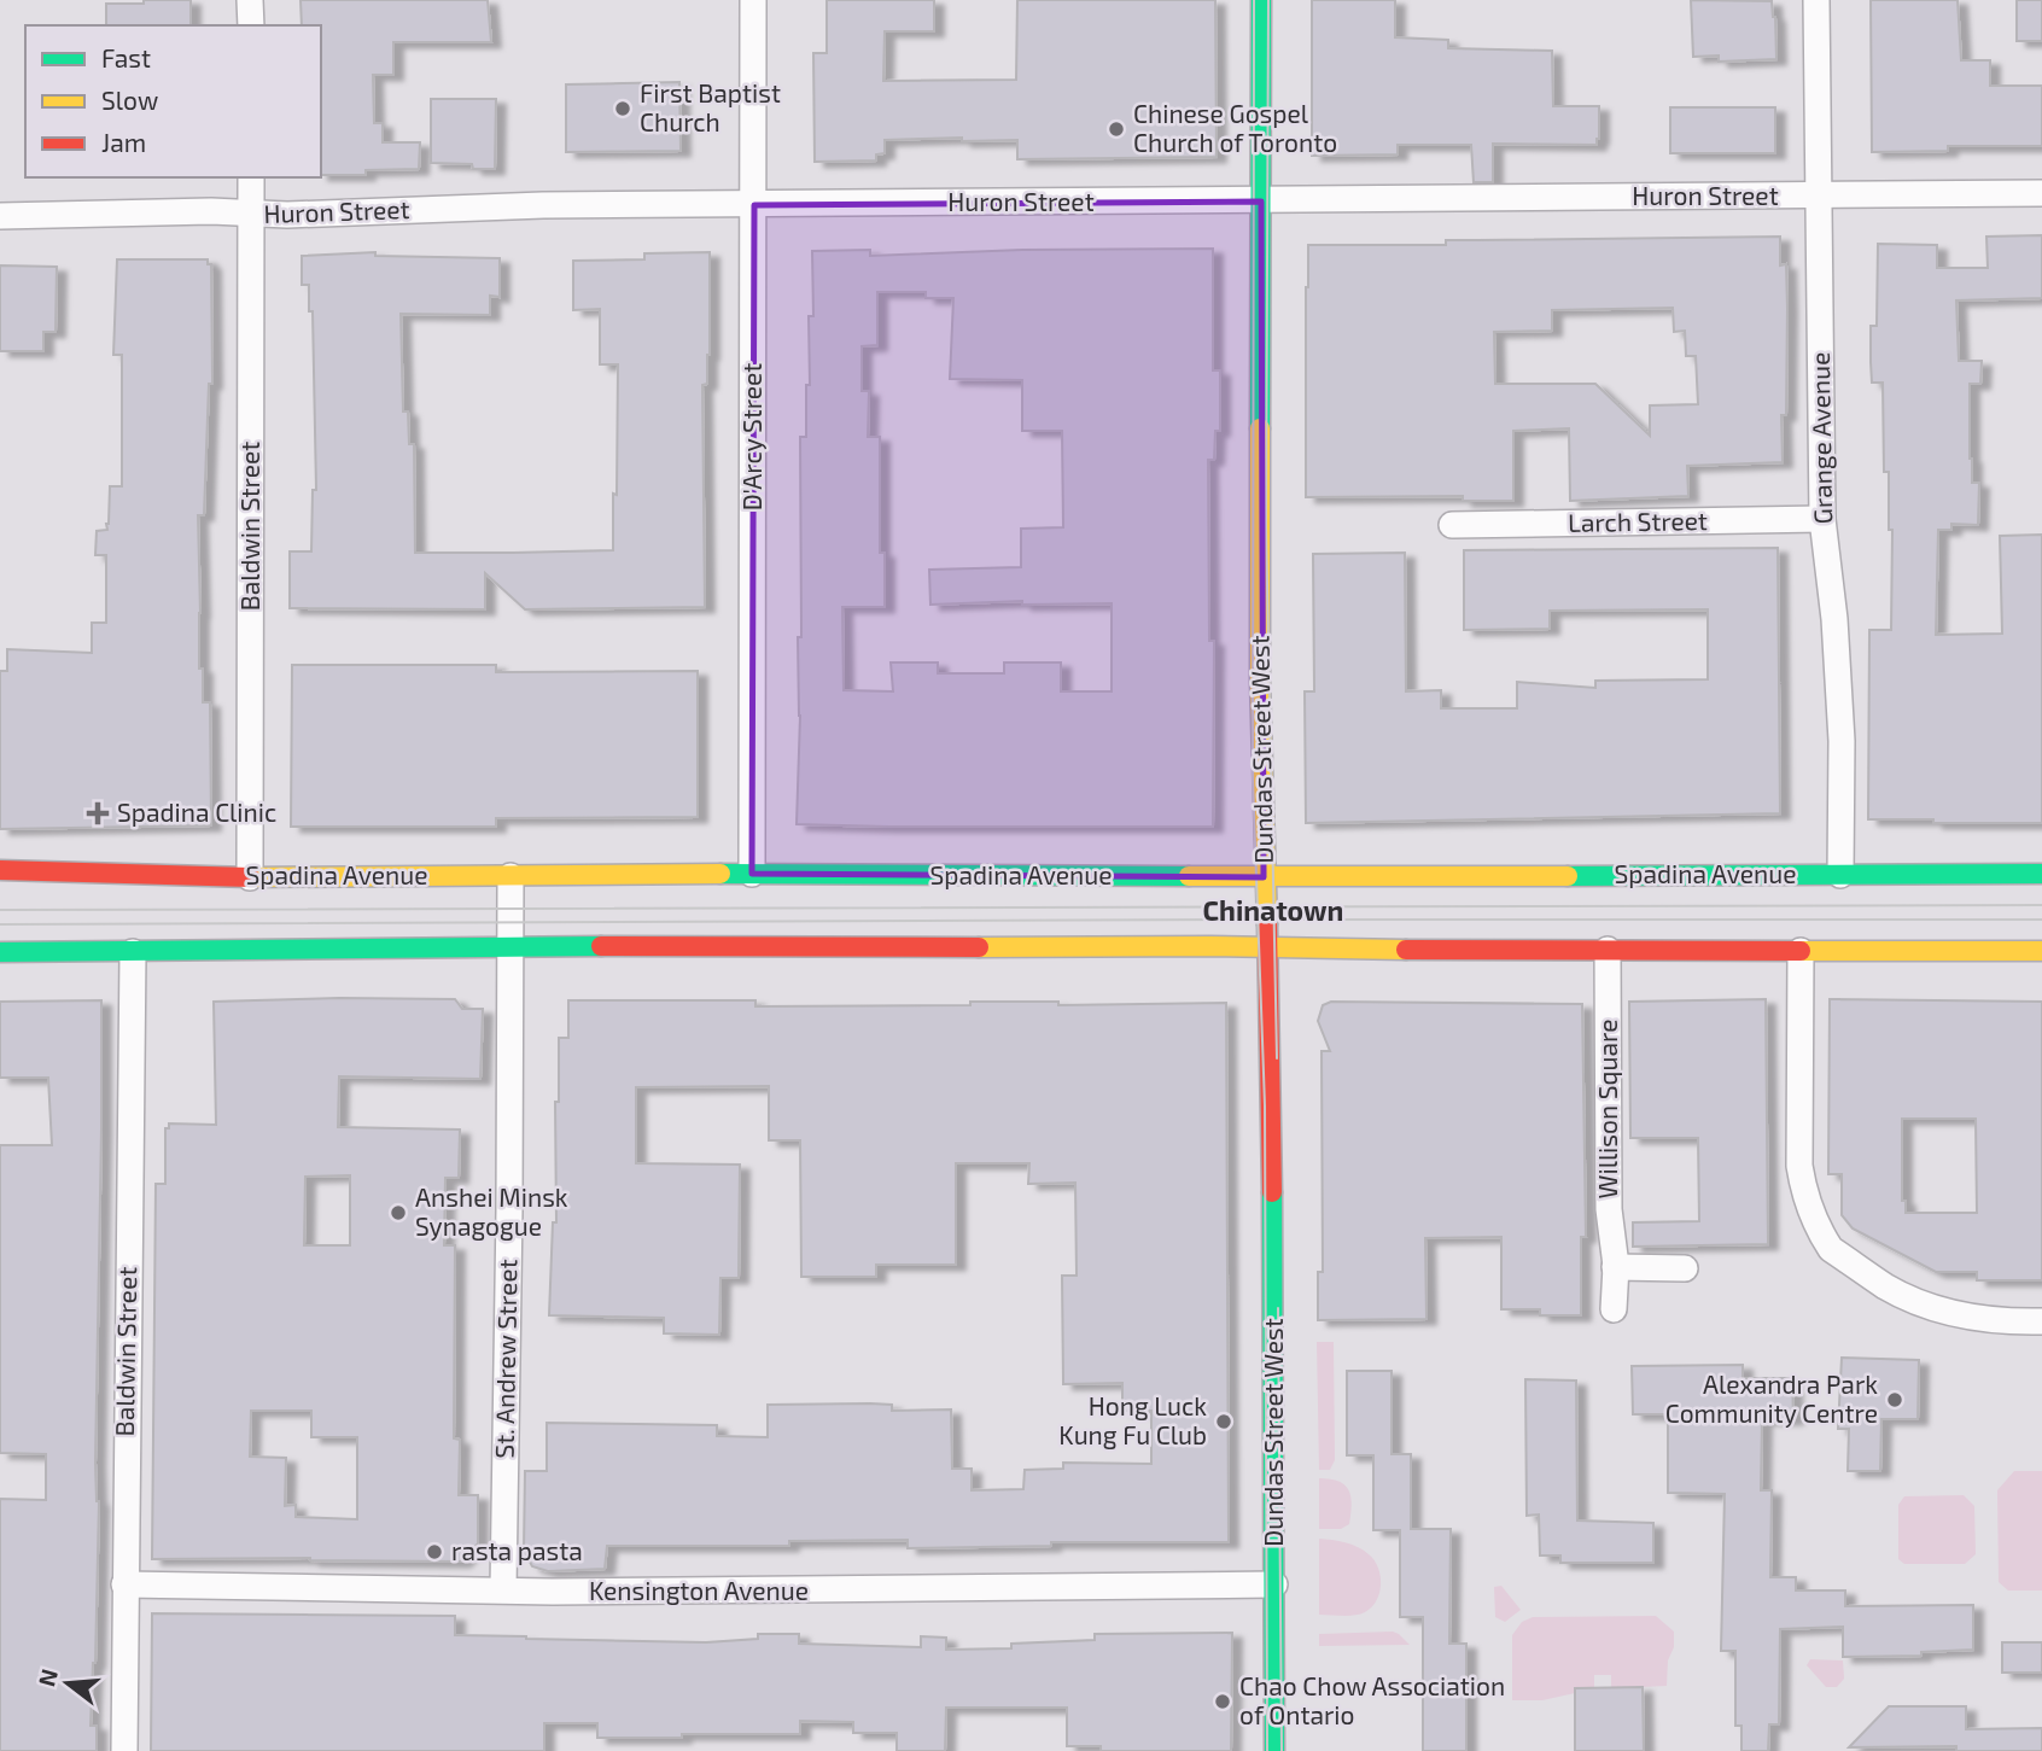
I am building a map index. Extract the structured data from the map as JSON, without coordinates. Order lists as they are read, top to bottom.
{
  "streets": {
    "main road": ["Dundas Street West", "Spadina Avenue"],
    "street": [
      "Huron Street",
      "D'Arcy Street",
      "Grange Avenue",
      "Larch Street",
      "Baldwin Street",
      "Willison Square",
      "St. Andrew Street",
      "Kensington Avenue"
    ]
  },
  "crossings": [
    ["Huron Street", "D'Arcy Street"],
    ["Huron Street", "Grange Avenue"],
    ["Huron Street", "Baldwin Street"],
    ["Huron Street", "Dundas Street West"],
    ["D'Arcy Street", "Spadina Avenue"],
    ["Grange Avenue", "Larch Street"],
    ["Grange Avenue", "Spadina Avenue"],
    ["Baldwin Street", "Spadina Avenue"],
    ["Baldwin Street", "Kensington Avenue"],
    ["Dundas Street West", "Spadina Avenue"],
    ["Dundas Street West", "Kensington Avenue"],
    ["Spadina Avenue", "St. Andrew Street"],
    ["St. Andrew Street", "Kensington Avenue"]
  ],
  "districts": ["Chinatown"],
  "places": {
    "other": [
      "First Baptist Church",
      "Chinese Gospel Church of Toronto",
      "Anshei Minsk Synagogue",
      "Alexandra Park Community Centre",
      "Hong Luck Kung Fu Club",
      "rasta pasta",
      "Chao Chow Association of Ontario"
    ],
    "health": ["Spadina Clinic"]
  },
  "legend": ["Fast", "Slow", "Jam"],
  "north": "left"
}
